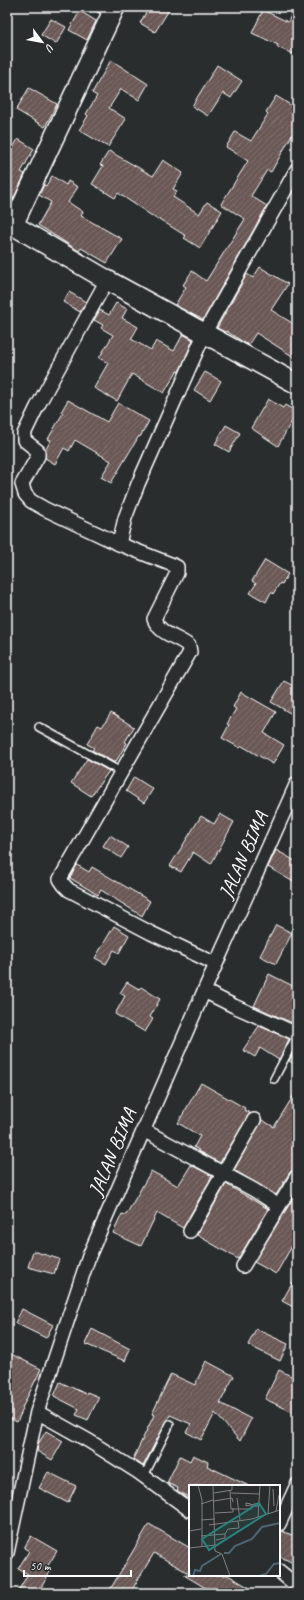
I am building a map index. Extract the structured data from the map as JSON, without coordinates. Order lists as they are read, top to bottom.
{
  "streets": {
    "street": ["JALAN BIMA"]
  },
  "scale_bar": "50 m",
  "north": "bottom right"
}
